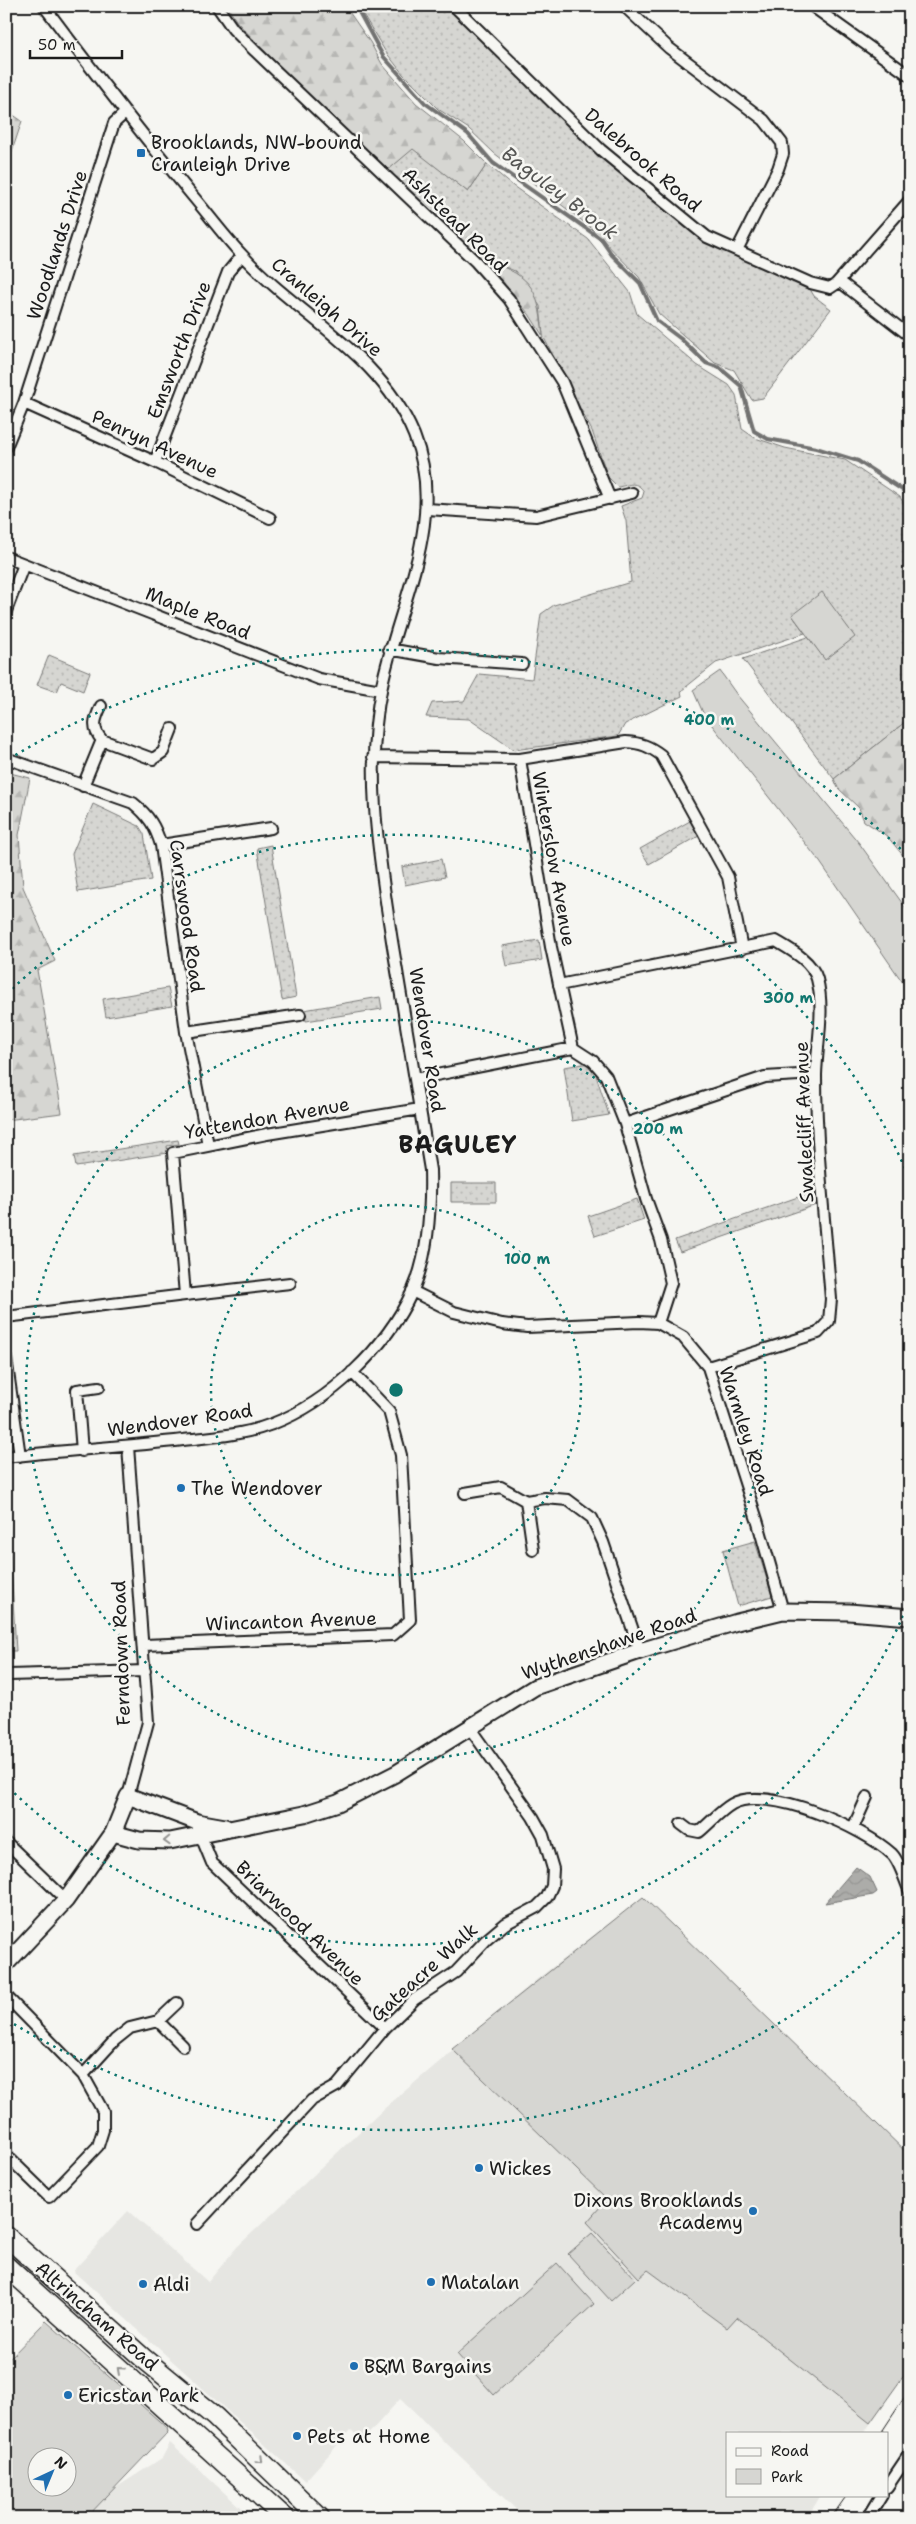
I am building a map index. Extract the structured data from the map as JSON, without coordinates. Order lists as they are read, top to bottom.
{
  "streets": {
    "highway": ["Altrincham Road"],
    "main road": ["Wythenshawe Road", "Ferndown Road"],
    "street": [
      "Dalebrook Road",
      "Ashstead Road",
      "Woodlands Drive",
      "Cranleigh Drive",
      "Emsworth Drive",
      "Penryn Avenue",
      "Maple Road",
      "Winterslow Avenue",
      "Carrswood Road",
      "Wendover Road",
      "Yattendon Avenue",
      "Swalecliff Avenue",
      "Warmley Road",
      "Wincanton Avenue",
      "Briarwood Avenue",
      "Gateacre Walk"
    ]
  },
  "crossings": [
    ["Woodlands Drive", "Cranleigh Drive"],
    ["Woodlands Drive", "Penryn Avenue"],
    ["Cranleigh Drive", "Emsworth Drive"],
    ["Cranleigh Drive", "Maple Road"],
    ["Cranleigh Drive", "Wendover Road"],
    ["Emsworth Drive", "Penryn Avenue"],
    ["Maple Road", "Wendover Road"],
    ["Winterslow Avenue", "Wendover Road"],
    ["Winterslow Avenue", "Swalecliff Avenue"],
    ["Carrswood Road", "Yattendon Avenue"],
    ["Wendover Road", "Yattendon Avenue"],
    ["Wendover Road", "Warmley Road"],
    ["Wendover Road", "Wincanton Avenue"],
    ["Wendover Road", "Ferndown Road"],
    ["Swalecliff Avenue", "Warmley Road"],
    ["Warmley Road", "Wythenshawe Road"],
    ["Wincanton Avenue", "Ferndown Road"],
    ["Wythenshawe Road", "Ferndown Road"],
    ["Wythenshawe Road", "Briarwood Avenue"],
    ["Wythenshawe Road", "Gateacre Walk"],
    ["Briarwood Avenue", "Gateacre Walk"]
  ],
  "districts": ["BAGULEY"],
  "water": ["Baguley Brook"],
  "places": {
    "transit": ["Brooklands, NW-bound Cranleigh Drive"],
    "other": [
      "The Wendover",
      "Wickes",
      "Dixons Brooklands Academy",
      "Matalan",
      "Aldi",
      "B&M Bargains",
      "Ericstan Park",
      "Pets at Home"
    ]
  },
  "legend": ["Road", "Park"],
  "scale_bar": "50 m",
  "north": "top right",
  "rings": [
    "400 m",
    "300 m",
    "200 m",
    "100 m"
  ]
}
